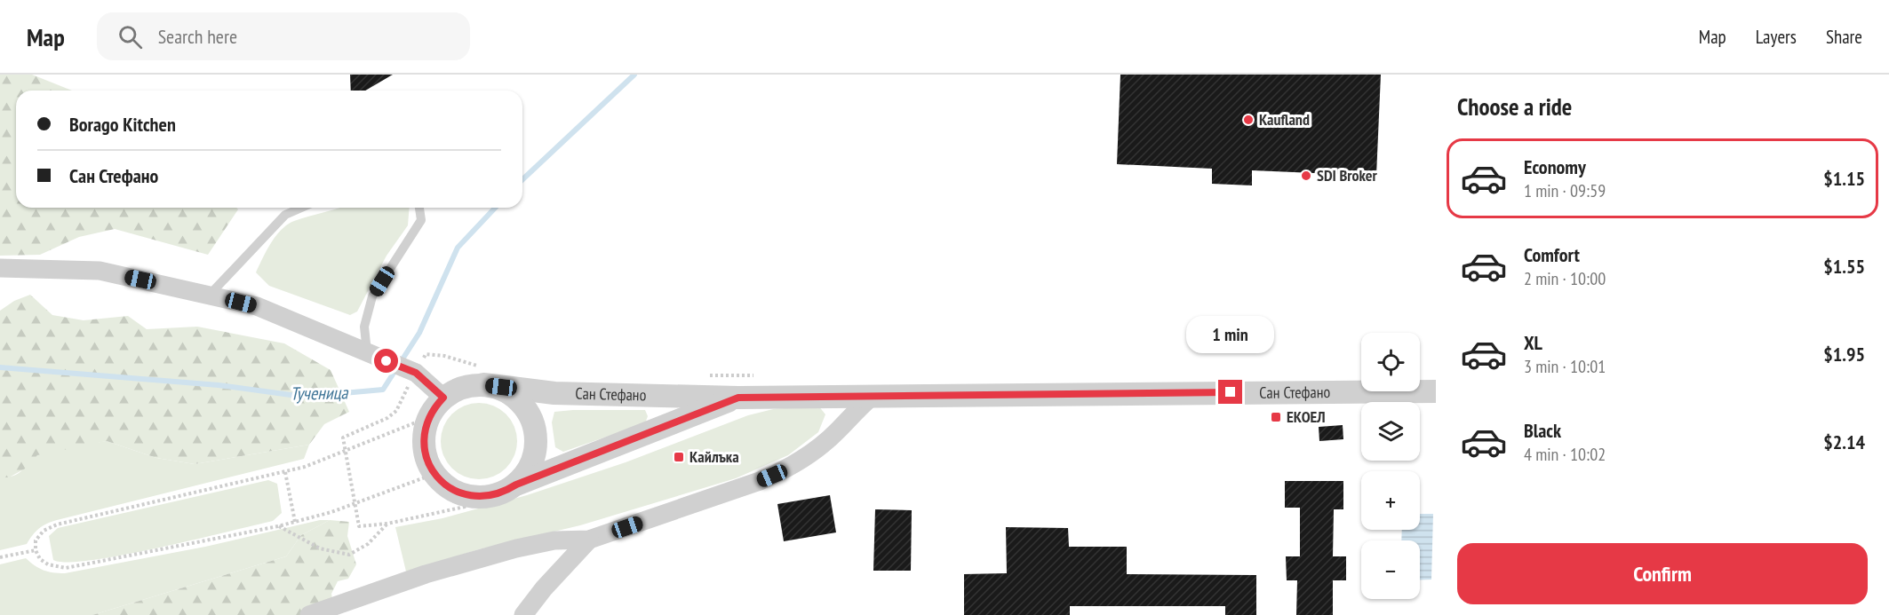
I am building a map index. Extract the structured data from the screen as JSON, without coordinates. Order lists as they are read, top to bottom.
{
  "streets": {
    "street": ["Сан Стефано"]
  },
  "water": ["Тученица"],
  "places": {
    "other": ["Kaufland", "SDI Broker"],
    "transit": ["ЕКОЕЛ", "Кайлъка"]
  },
  "page": {
    "header": "Map",
    "search": "Search here",
    "nav": ["Map", "Layers", "Share"],
    "heading": "Choose a ride",
    "banner": ["Borago Kitchen", "Сан Стефано"],
    "list": [
      {
        "name": "Economy",
        "note": "1 min · 09:59",
        "value": "$1.15"
      },
      {
        "name": "Comfort",
        "note": "2 min · 10:00",
        "value": "$1.55"
      },
      {
        "name": "XL",
        "note": "3 min · 10:01",
        "value": "$1.95"
      },
      {
        "name": "Black",
        "note": "4 min · 10:02",
        "value": "$2.14"
      }
    ],
    "bubble": "1 min",
    "map_buttons": ["+", "−"],
    "buttons": "Confirm"
  }
}
